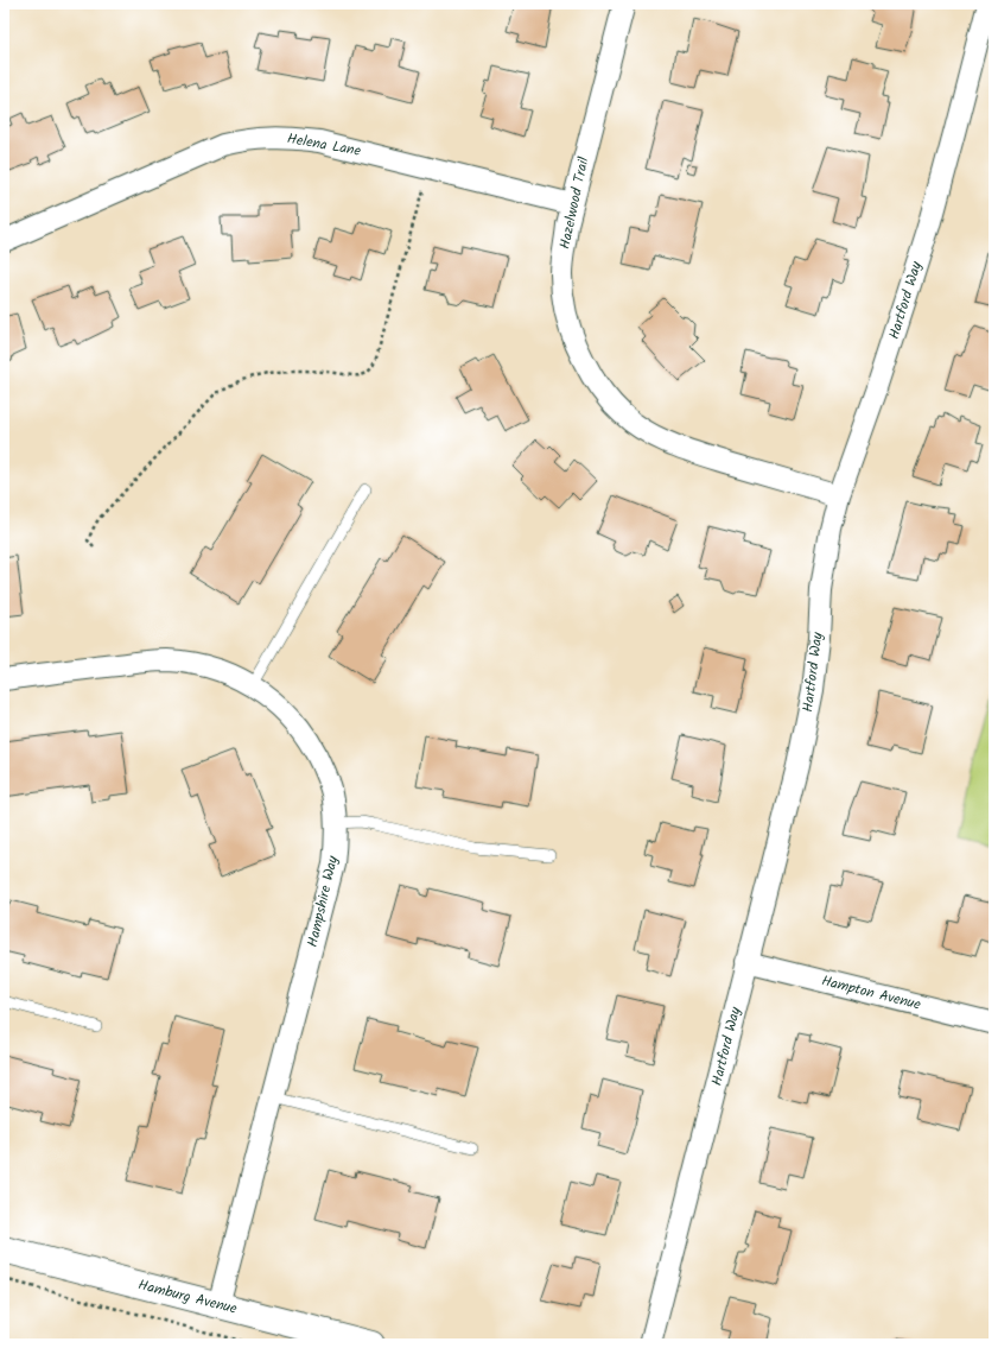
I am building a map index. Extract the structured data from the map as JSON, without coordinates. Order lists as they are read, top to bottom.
{
  "streets": {
    "street": [
      "Helena Lane",
      "Hazelwood Trail",
      "Hartford Way",
      "Hampshire Way",
      "Hampton Avenue",
      "Hamburg Avenue"
    ]
  },
  "crossings": [
    ["Helena Lane", "Hazelwood Trail"],
    ["Hazelwood Trail", "Hartford Way"],
    ["Hartford Way", "Hampton Avenue"],
    ["Hampshire Way", "Hamburg Avenue"]
  ]
}
